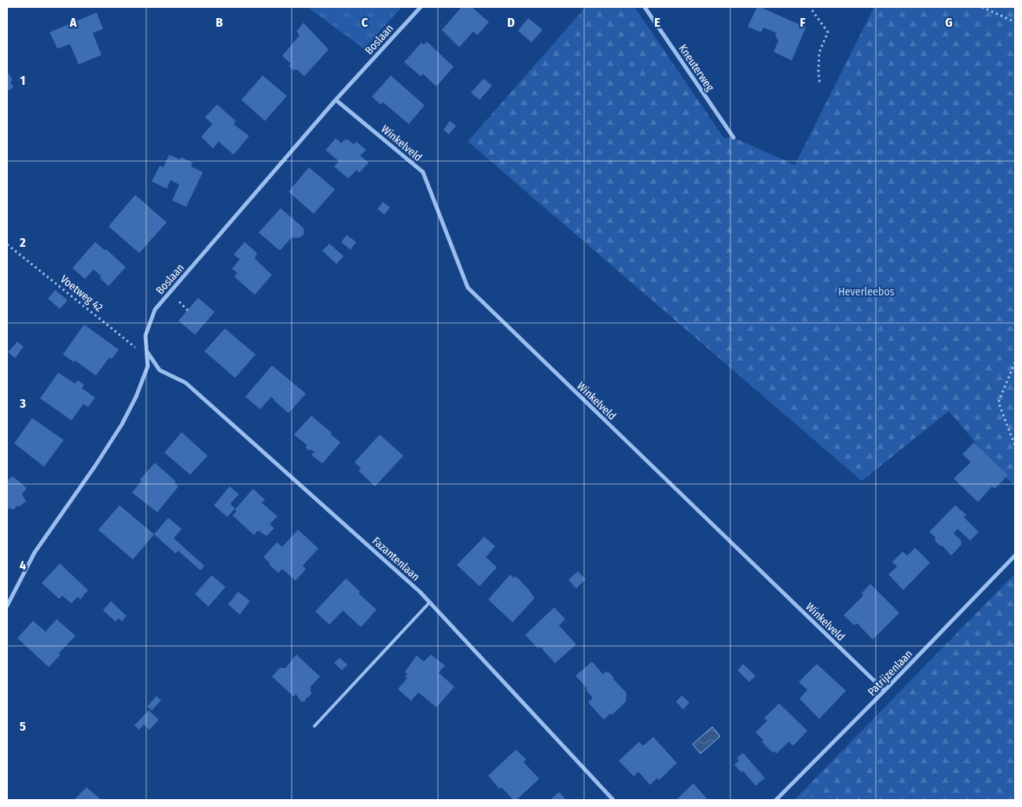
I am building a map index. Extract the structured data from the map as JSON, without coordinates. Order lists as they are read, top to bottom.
{
  "streets": {
    "street": [
      "Boslaan",
      "Kneuterweg",
      "Winkelveld",
      "Fazantenlaan",
      "Patrijzenlaan"
    ],
    "path": ["Voetweg 42"]
  },
  "crossings": [
    ["Boslaan", "Winkelveld"],
    ["Boslaan", "Voetweg 42"],
    ["Boslaan", "Fazantenlaan"],
    ["Winkelveld", "Patrijzenlaan"],
    ["Voetweg 42", "Fazantenlaan"]
  ],
  "parks": ["Heverleebos"],
  "grid": {
    "columns": [
      "A",
      "B",
      "C",
      "D",
      "E",
      "F",
      "G"
    ],
    "rows": [
      "1",
      "2",
      "3",
      "4",
      "5"
    ]
  }
}
